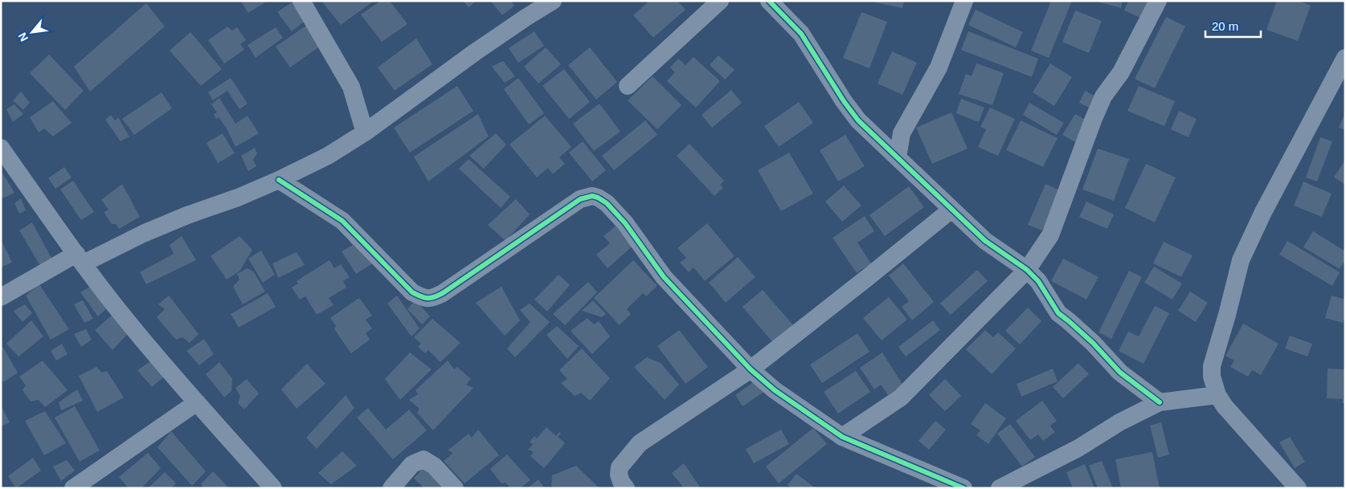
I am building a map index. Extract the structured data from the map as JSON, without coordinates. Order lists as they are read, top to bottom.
{
  "scale_bar": "20 m",
  "north": "bottom left"
}
